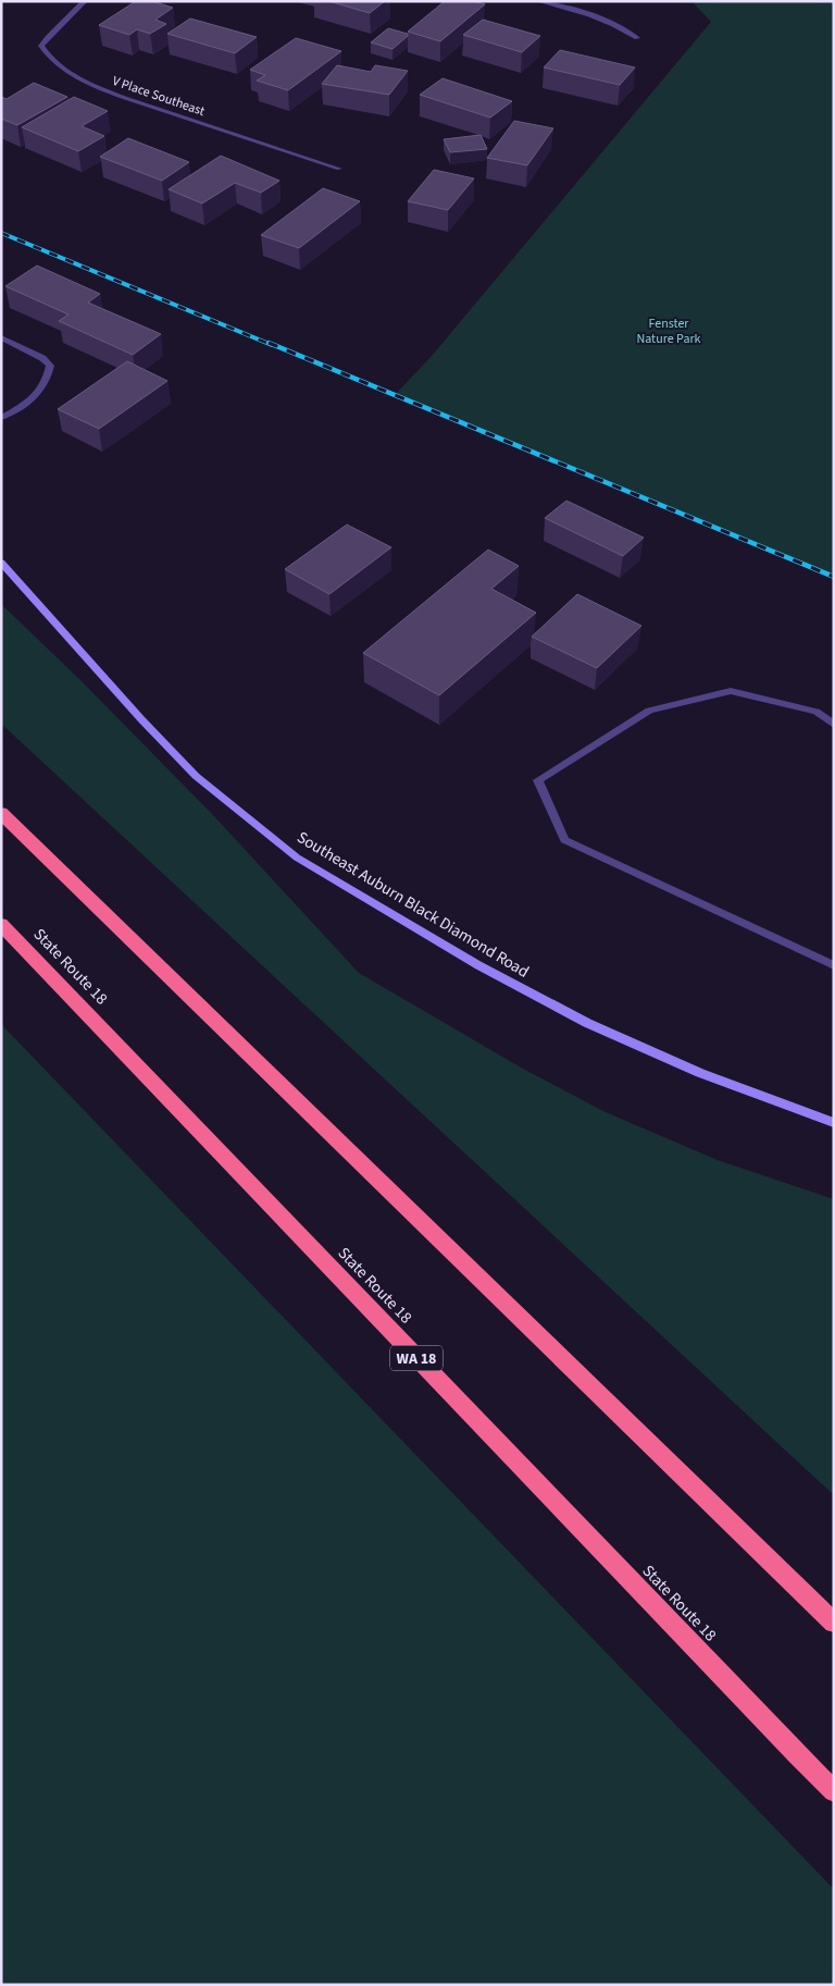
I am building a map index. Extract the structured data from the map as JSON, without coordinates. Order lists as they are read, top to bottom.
{
  "streets": {
    "highway": ["State Route 18", "WA 18"],
    "main road": ["Southeast Auburn Black Diamond Road"],
    "street": ["V Place Southeast"]
  },
  "parks": ["Fenster Nature Park"]
}
